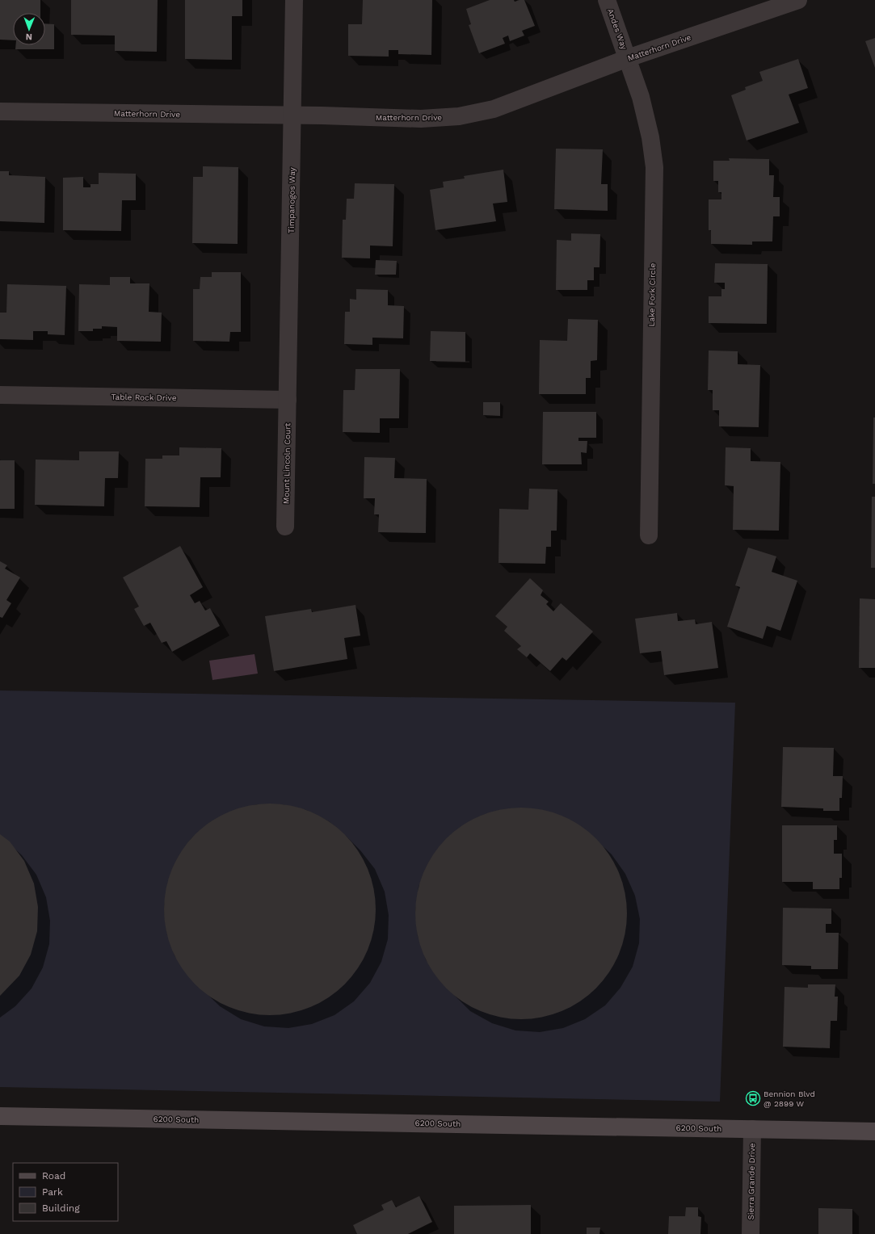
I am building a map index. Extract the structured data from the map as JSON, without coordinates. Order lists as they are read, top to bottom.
{
  "streets": {
    "main road": ["6200 South"],
    "street": [
      "Andes Way",
      "Matterhorn Drive",
      "Timpanogos Way",
      "Lake Fork Circle",
      "Table Rock Drive",
      "Mount Lincoln Court",
      "Sierra Grande Drive"
    ]
  },
  "crossings": [
    ["Andes Way", "Matterhorn Drive"],
    ["Andes Way", "Lake Fork Circle"],
    ["Matterhorn Drive", "Timpanogos Way"],
    ["Matterhorn Drive", "Lake Fork Circle"],
    ["Timpanogos Way", "Table Rock Drive"],
    ["Timpanogos Way", "Mount Lincoln Court"],
    ["Table Rock Drive", "Mount Lincoln Court"],
    ["6200 South", "Sierra Grande Drive"]
  ],
  "places": {
    "bus stop": ["Bennion Blvd @ 2899 W"]
  },
  "legend": ["Road", "Park", "Building"],
  "north": "bottom"
}
